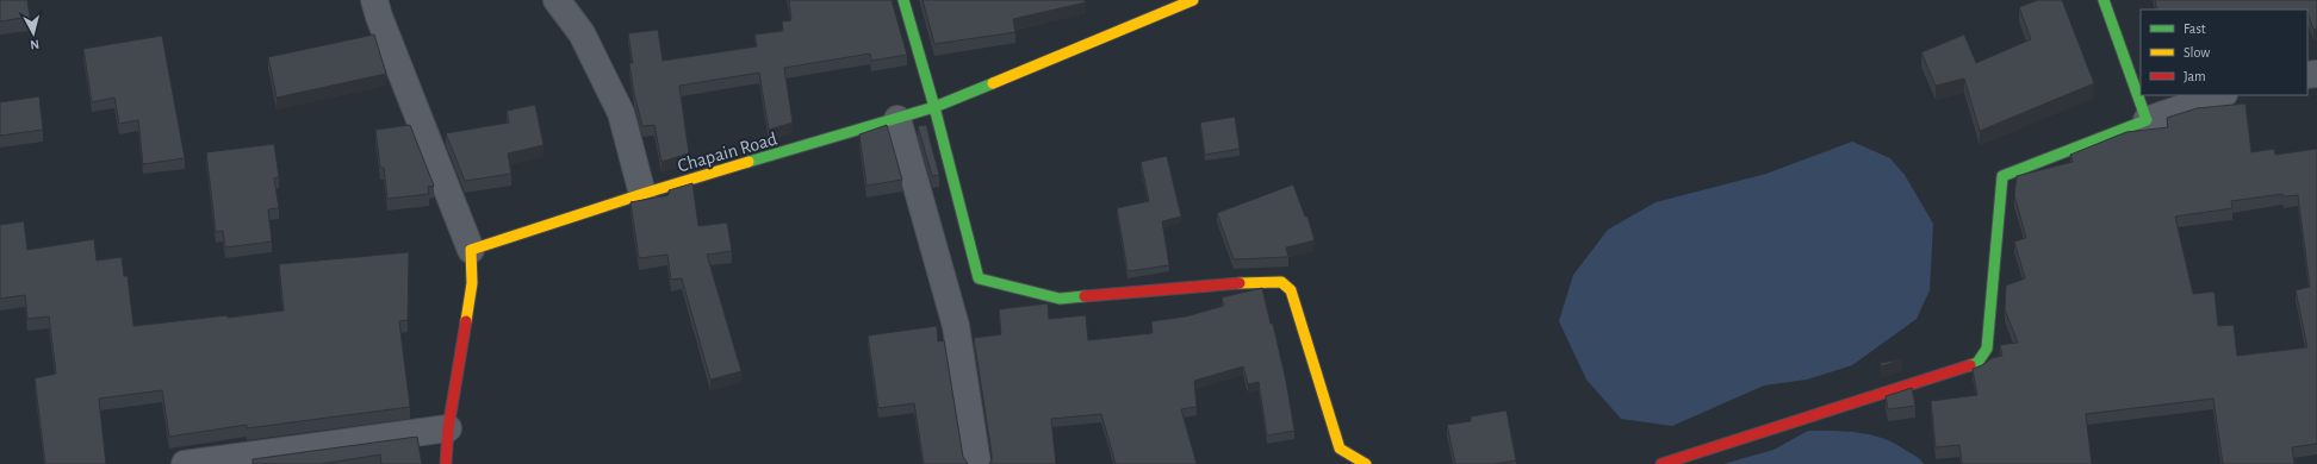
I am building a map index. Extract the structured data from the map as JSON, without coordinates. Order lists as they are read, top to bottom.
{
  "streets": {
    "street": ["Chapain Road"]
  },
  "legend": ["Fast", "Slow", "Jam"],
  "north": "bottom"
}
